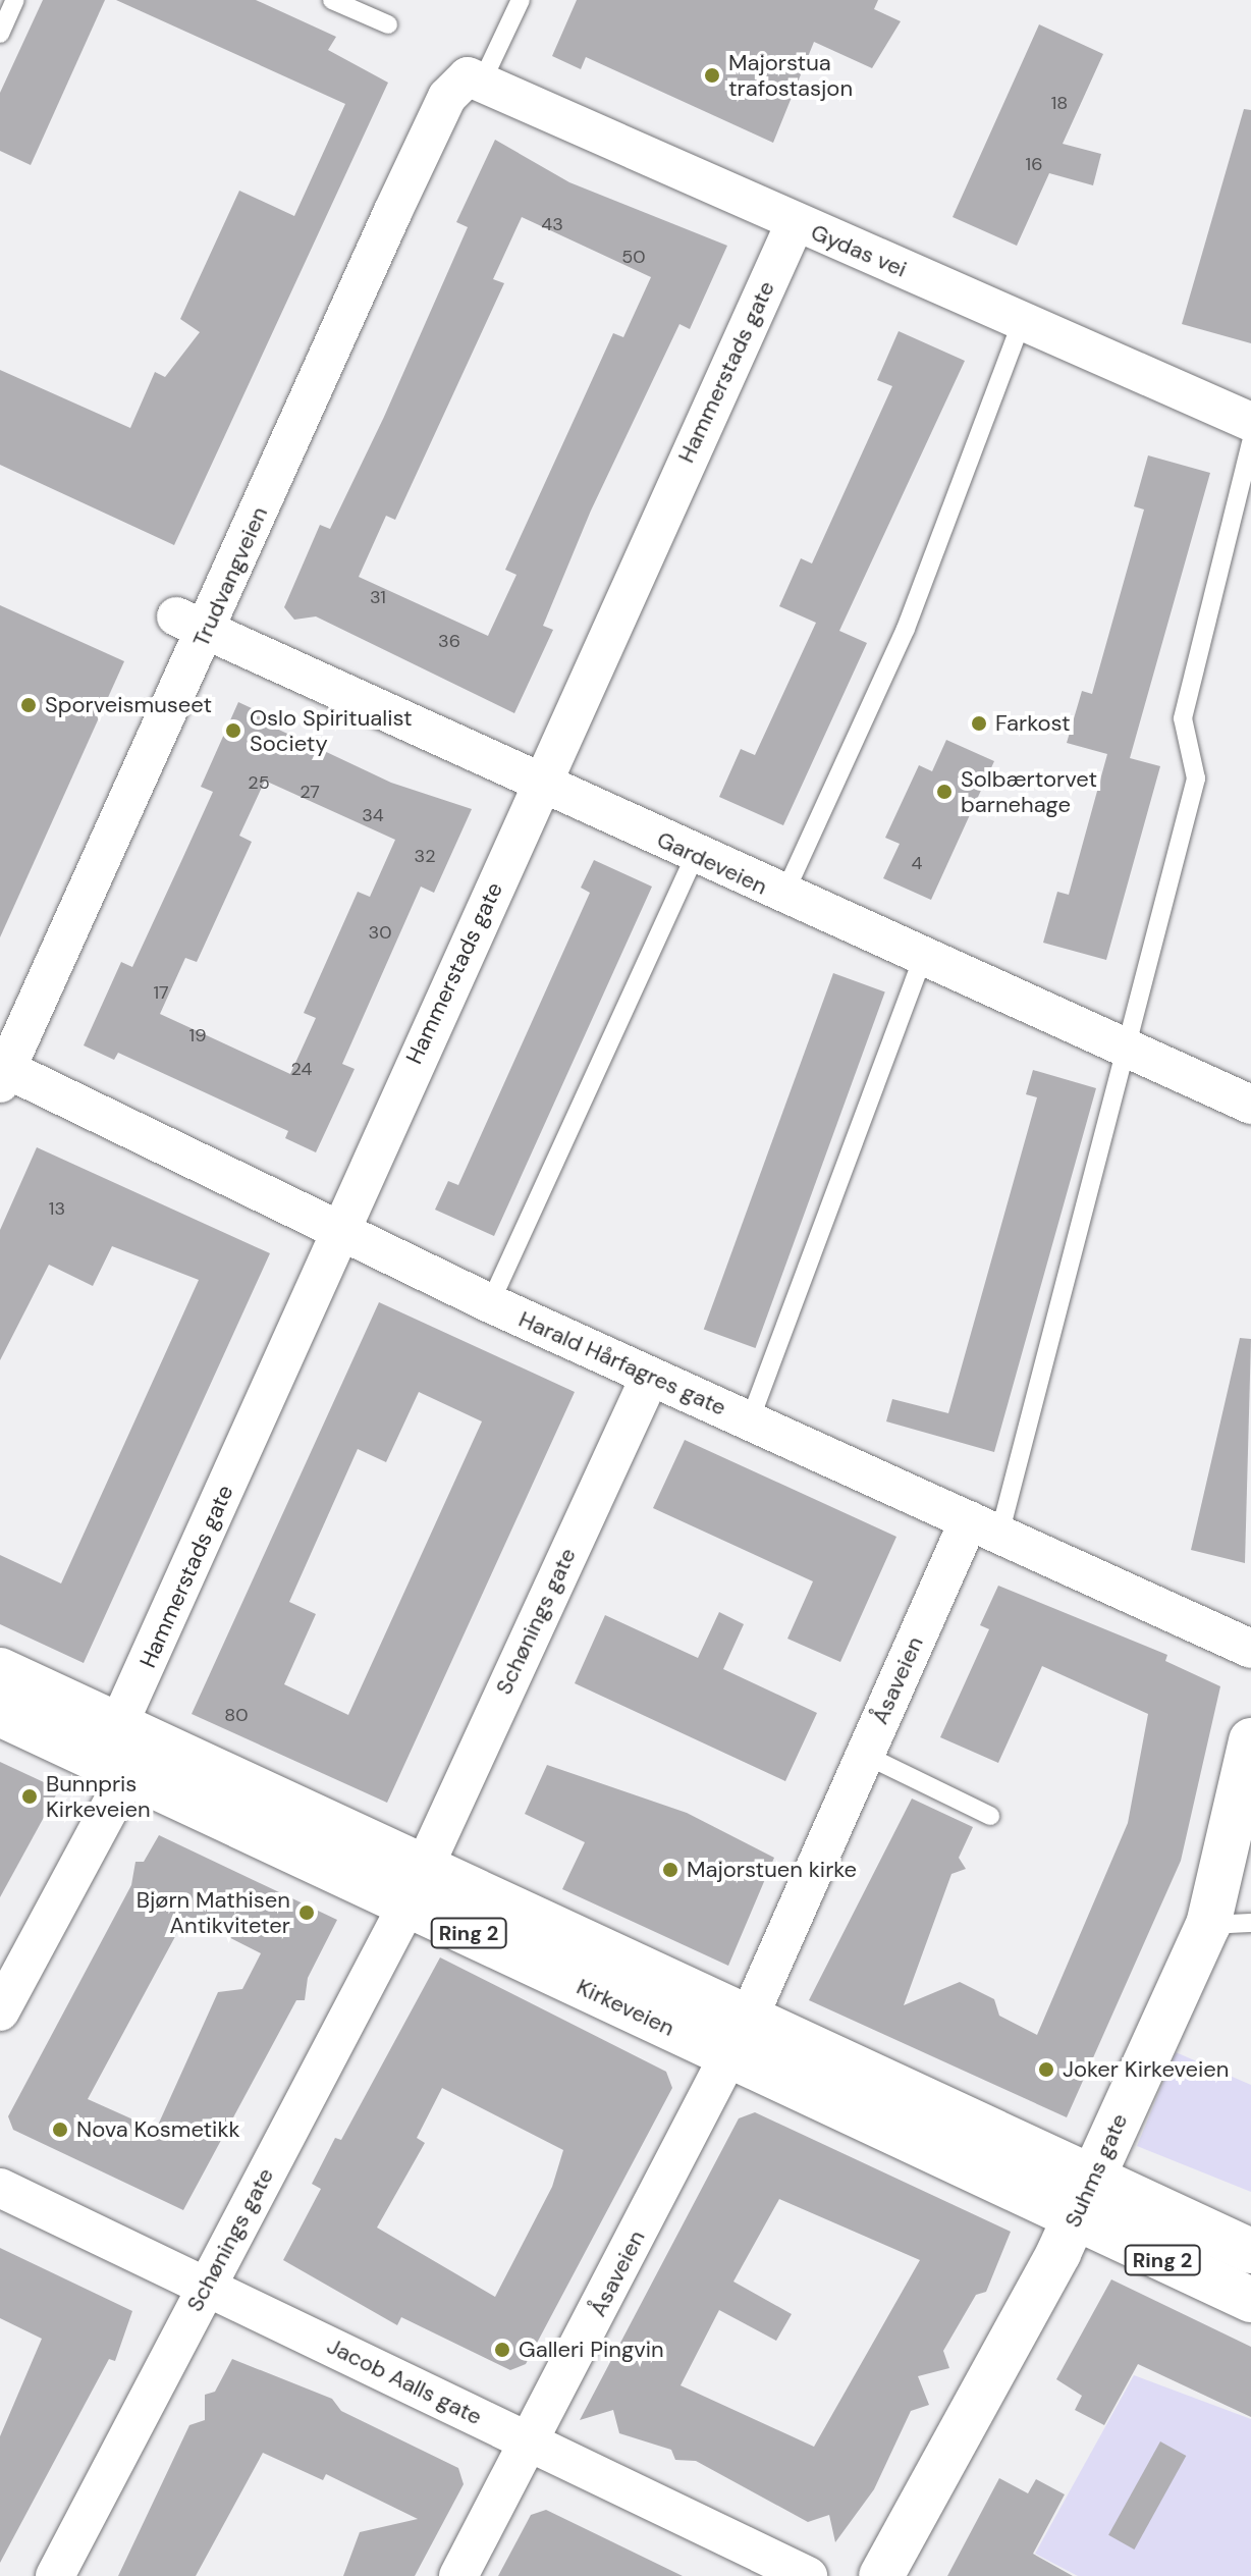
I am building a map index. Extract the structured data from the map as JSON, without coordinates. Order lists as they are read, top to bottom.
{
  "streets": {
    "main road": ["Ring 2", "Kirkeveien", "Suhms gate"],
    "street": [
      "Gydas vei",
      "Hammerstads gate",
      "Trudvangveien",
      "Gardeveien",
      "Harald Hårfagres gate",
      "Schønings gate",
      "Åsaveien",
      "Jacob Aalls gate"
    ]
  },
  "crossings": [
    ["Gydas vei", "Hammerstads gate"],
    ["Gydas vei", "Trudvangveien"],
    ["Hammerstads gate", "Gardeveien"],
    ["Hammerstads gate", "Harald Hårfagres gate"],
    ["Hammerstads gate", "Kirkeveien"],
    ["Trudvangveien", "Gardeveien"],
    ["Trudvangveien", "Harald Hårfagres gate"],
    ["Harald Hårfagres gate", "Schønings gate"],
    ["Harald Hårfagres gate", "Åsaveien"],
    ["Schønings gate", "Kirkeveien"],
    ["Schønings gate", "Jacob Aalls gate"],
    ["Åsaveien", "Kirkeveien"],
    ["Åsaveien", "Jacob Aalls gate"],
    ["Kirkeveien", "Suhms gate"]
  ],
  "places": [
    "Majorstua trafostasjon",
    "Sporveismuseet",
    "Farkost",
    "Oslo Spiritualist Society",
    "Solbærtorvet barnehage",
    "Bunnpris Kirkeveien",
    "Majorstuen kirke",
    "Bjørn Mathisen Antikviteter",
    "Joker Kirkeveien",
    "Nova Kosmetikk",
    "Galleri Pingvin"
  ],
  "house_numbers": [
    "18",
    "16",
    "43",
    "50",
    "31",
    "36",
    "25",
    "27",
    "34",
    "32",
    "4",
    "30",
    "17",
    "19",
    "24",
    "13",
    "80"
  ]
}
